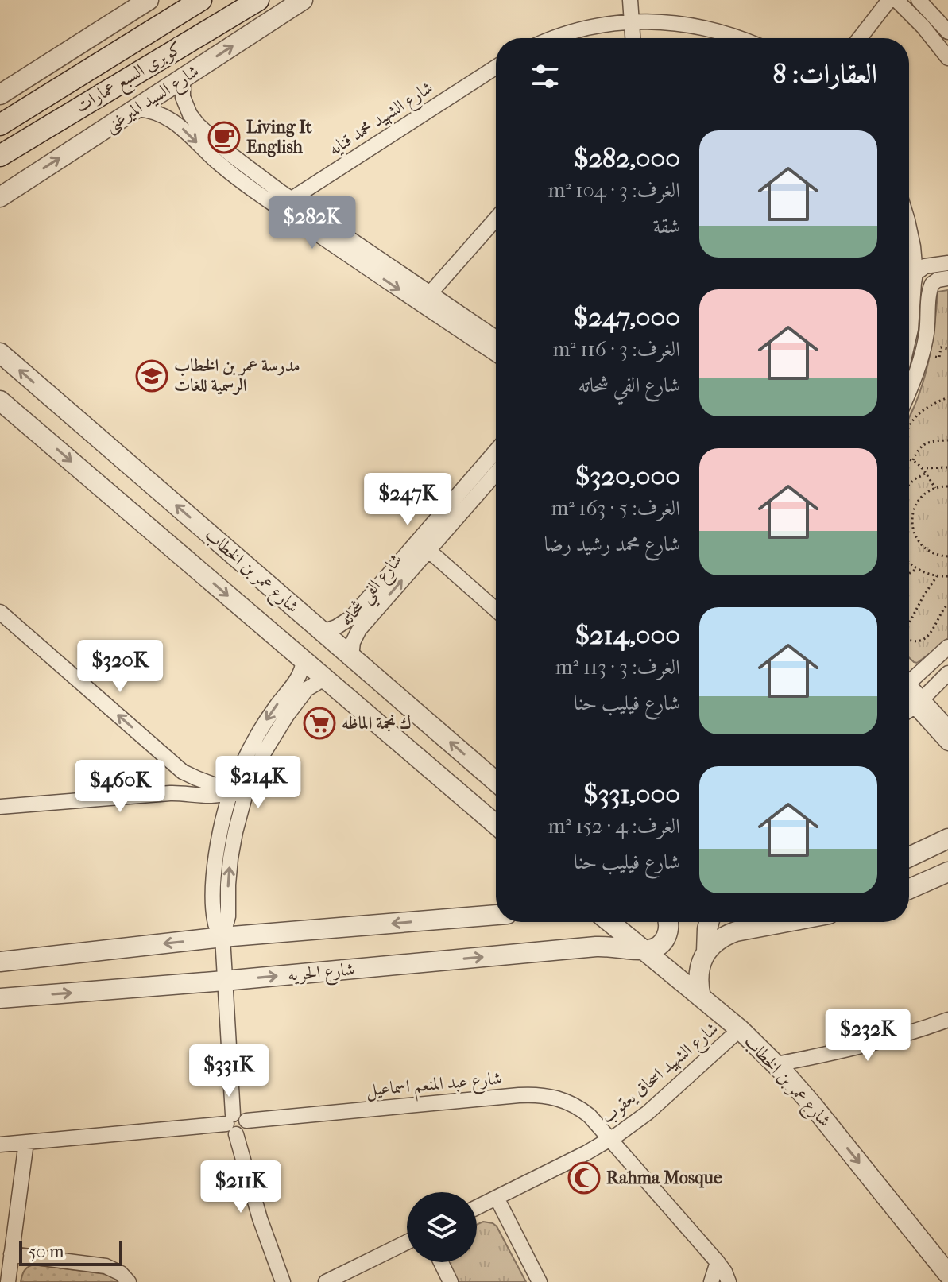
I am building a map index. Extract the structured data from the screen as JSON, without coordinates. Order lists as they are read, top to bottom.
{
  "streets": {
    "main road": ["كوبرى السبع عمارات"],
    "street": [
      "شارع السيد الميرغنى",
      "شارع الشهيد محمد قنايه",
      "شارع عمر بن الخطاب",
      "شارع الفي شحاته",
      "شارع الحريه",
      "شارع الشهيد اسحاق يعقوب",
      "شارع عبد المنعم اسماعيل"
    ]
  },
  "crossings": [
    ["شارع عمر بن الخطاب", "شارع الفي شحاته"],
    ["شارع عمر بن الخطاب", "شارع الحريه"],
    ["شارع عمر بن الخطاب", "شارع الشهيد اسحاق يعقوب"],
    ["شارع الشهيد اسحاق يعقوب", "شارع عبد المنعم اسماعيل"]
  ],
  "places": {
    "cafe": ["Living It English"],
    "school or university": ["مدرسة عمر بن الخطاب الرسمية للغات"],
    "supermarket": ["ك نجمة الماظه"],
    "mosque": ["Rahma Mosque"]
  },
  "scale_bar": "50 m",
  "page": {
    "heading": "العقارات: 8",
    "list": [
      {
        "name": "$282,000",
        "note": "الغرف: 3 · 104 m² · شقة"
      },
      {
        "name": "$247,000",
        "note": "الغرف: 3 · 116 m² · شارع الفي شحاته"
      },
      {
        "name": "$320,000",
        "note": "الغرف: 5 · 163 m² · شارع محمد رشيد رضا"
      },
      {
        "name": "$214,000",
        "note": "الغرف: 3 · 113 m² · شارع فيليب حنا"
      },
      {
        "name": "$331,000",
        "note": "الغرف: 4 · 152 m² · شارع فيليب حنا"
      }
    ],
    "price": [
      "$282K",
      "$247K",
      "$320K",
      "$214K",
      "$460K",
      "$232K",
      "$331K",
      "$211K"
    ],
    "scale": "50 m"
  }
}
